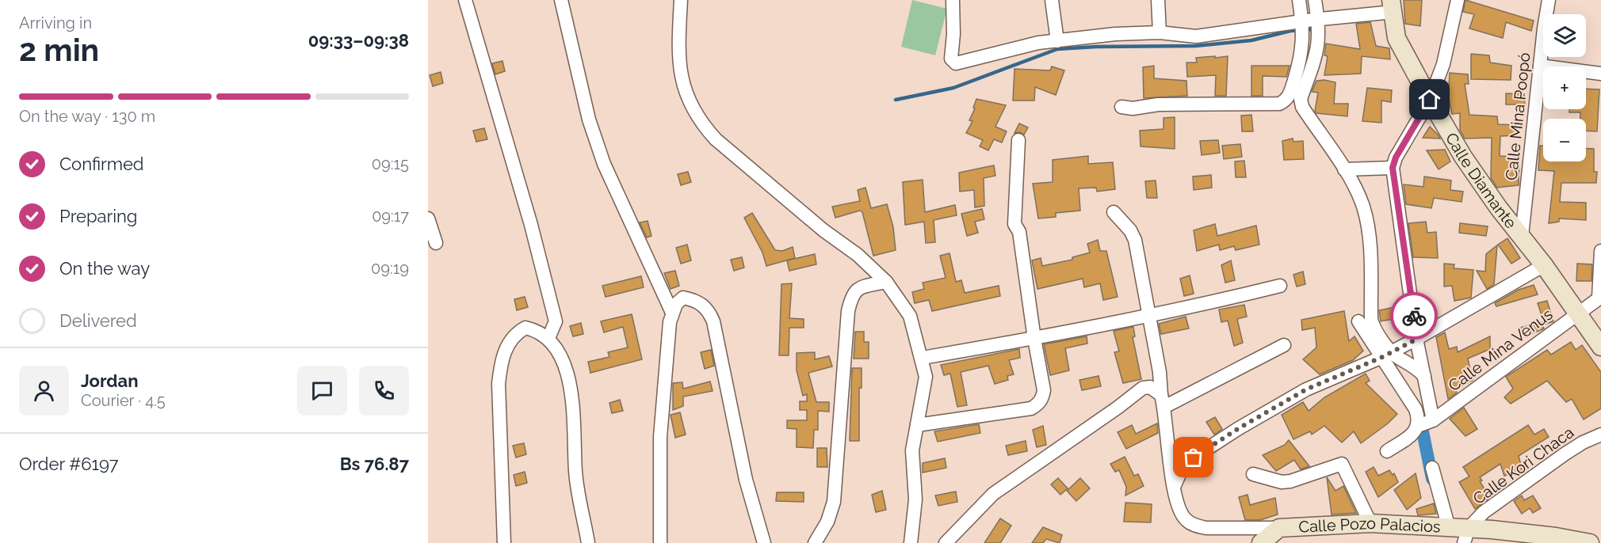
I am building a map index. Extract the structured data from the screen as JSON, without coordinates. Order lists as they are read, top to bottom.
{
  "streets": {
    "street": [
      "Calle Mina Poopó",
      "Calle Diamante",
      "Calle Mina Venus",
      "Calle Kori Chaca",
      "Calle Pozo Palacios"
    ]
  },
  "crossings": [
    ["Calle Mina Poopó", "Calle Diamante"],
    ["Calle Diamante", "Calle Mina Venus"],
    ["Calle Kori Chaca", "Calle Pozo Palacios"]
  ],
  "page": {
    "heading": ["2 min", "Arriving in", "09:33–09:38"],
    "panel": [
      "Jordan",
      "Courier · 4.5",
      "Order #6197",
      "Bs 76.87"
    ],
    "map_buttons": ["+", "−"],
    "bar": "On the way · 130 m",
    "list": [
      ["Confirmed", "09:15"],
      ["Preparing", "09:17"],
      ["On the way", "09:19"],
      "Delivered"
    ]
  }
}
